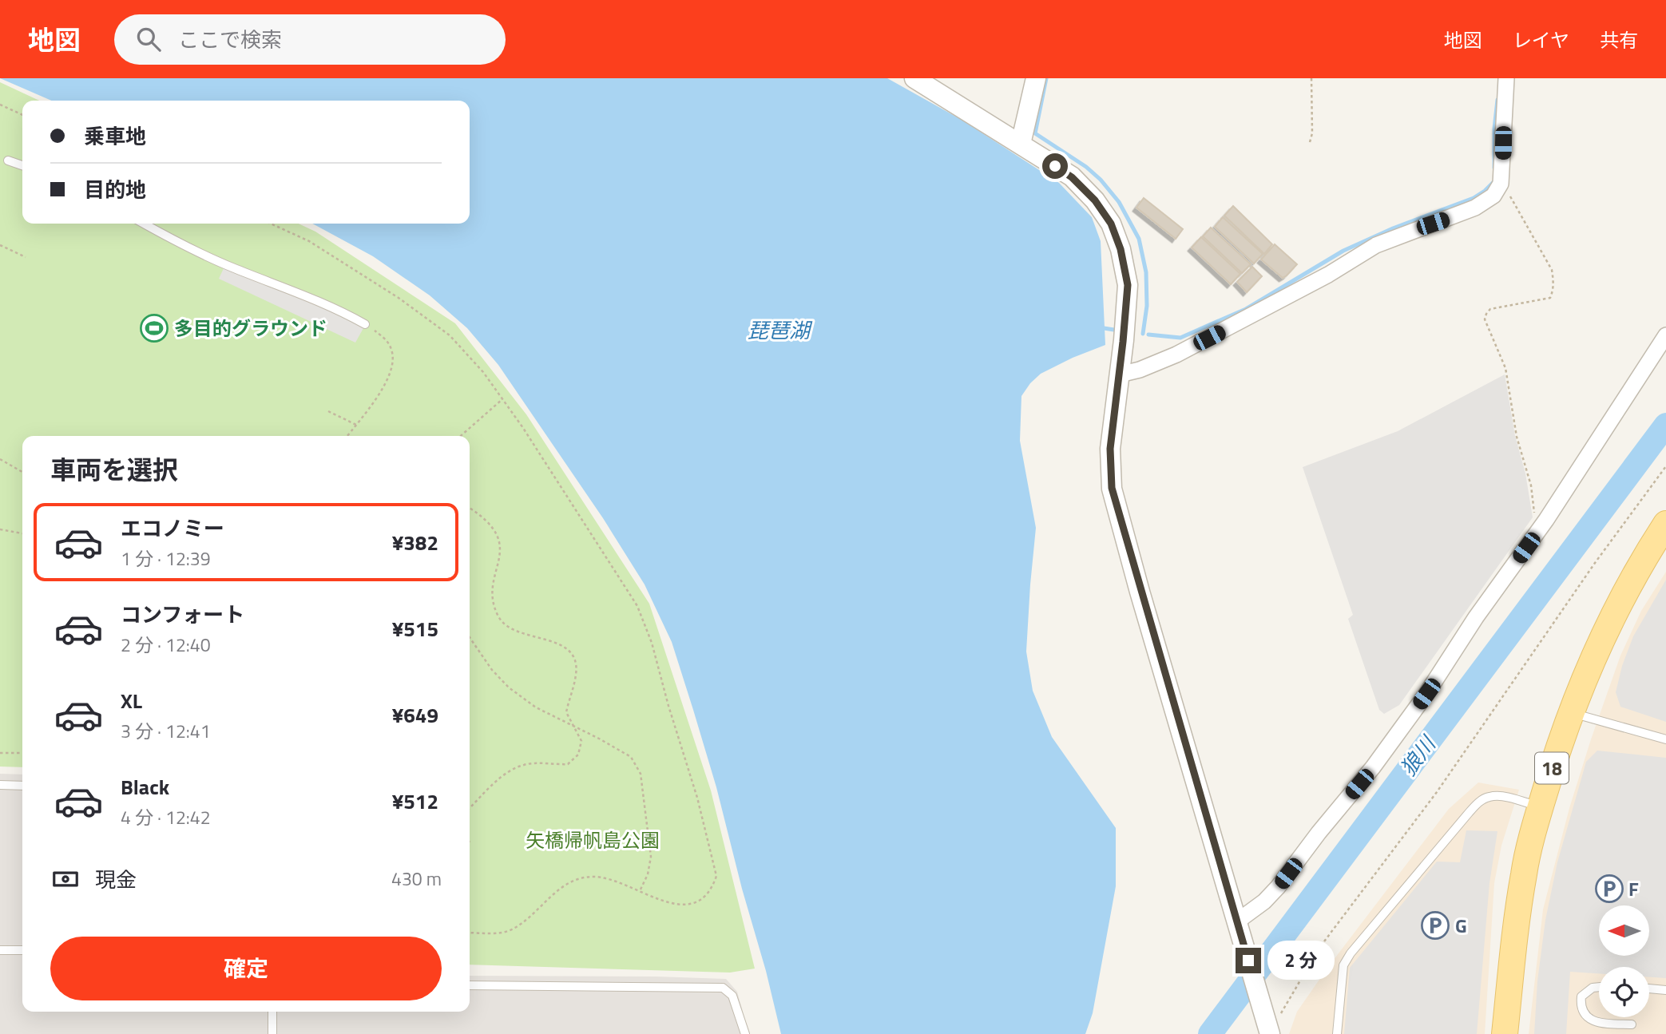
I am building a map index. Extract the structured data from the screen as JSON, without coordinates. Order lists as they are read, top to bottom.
{
  "streets": {
    "main road": ["18"]
  },
  "water": ["琵琶湖", "狼川"],
  "parks": ["矢橋帰帆島公園"],
  "places": {
    "sports": ["多目的グラウンド"],
    "parking": ["F", "G"]
  },
  "north": "left",
  "page": {
    "header": "地図",
    "search": "ここで検索",
    "nav": ["地図", "レイヤ", "共有"],
    "banner": ["乗車地", "目的地"],
    "heading": "車両を選択",
    "list": [
      {
        "name": "エコノミー",
        "note": "1 分 · 12:39",
        "value": "¥382"
      },
      {
        "name": "コンフォート",
        "note": "2 分 · 12:40",
        "value": "¥515"
      },
      {
        "name": "XL",
        "note": "3 分 · 12:41",
        "value": "¥649"
      },
      {
        "name": "Black",
        "note": "4 分 · 12:42",
        "value": "¥512"
      }
    ],
    "pay": ["現金", "430 m"],
    "buttons": "確定",
    "bubble": "2 分"
  }
}
